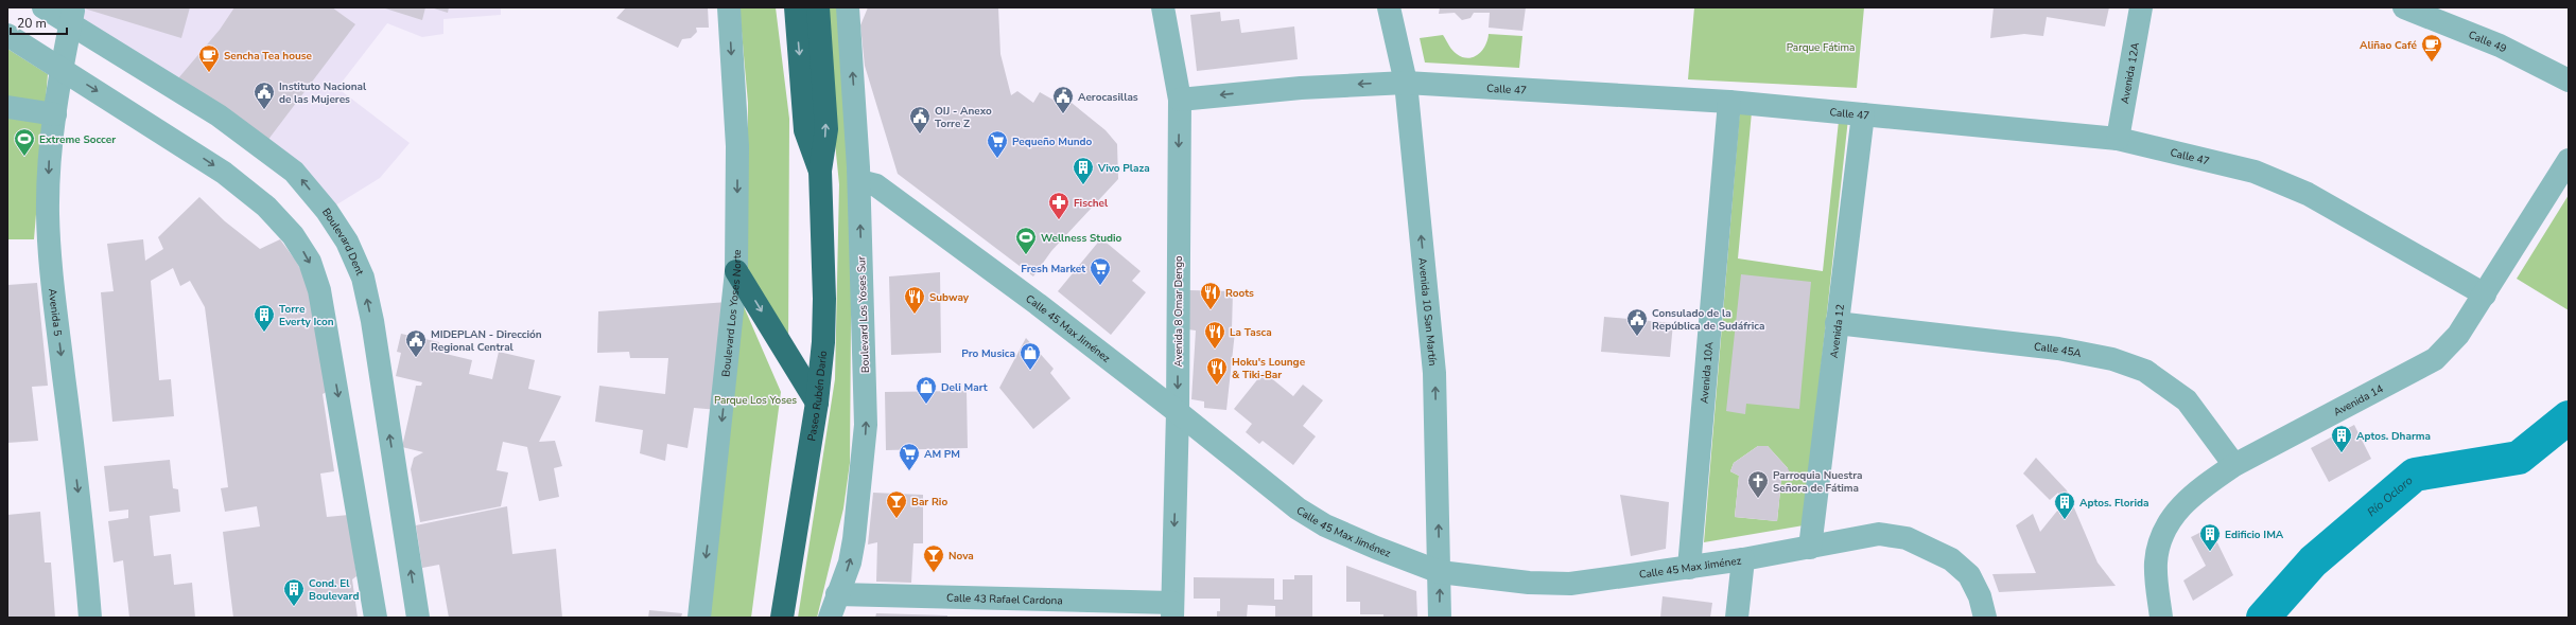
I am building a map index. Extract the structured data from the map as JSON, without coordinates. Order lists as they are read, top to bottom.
{
  "streets": {
    "highway": ["Paseo Rubén Darío"],
    "street": [
      "Calle 49",
      "Avenida 12A",
      "Calle 47",
      "Boulevard Dent",
      "Avenida 8 Omar Dengo",
      "Avenida 10 San Martín",
      "Avenida 5",
      "Boulevard Los Yoses Norte",
      "Boulevard Los Yoses Sur",
      "Calle 45 Max Jiménez",
      "Avenida 12",
      "Calle 45A",
      "Avenida 10A",
      "Avenida 14",
      "Calle 43 Rafael Cardona"
    ]
  },
  "crossings": [
    ["Avenida 12A", "Calle 47"],
    ["Calle 47", "Avenida 8 Omar Dengo"],
    ["Calle 47", "Avenida 10 San Martín"],
    ["Calle 47", "Avenida 12"],
    ["Calle 47", "Avenida 10A"],
    ["Calle 47", "Avenida 14"],
    ["Boulevard Dent", "Avenida 5"],
    ["Avenida 8 Omar Dengo", "Calle 45 Max Jiménez"],
    ["Avenida 8 Omar Dengo", "Calle 43 Rafael Cardona"],
    ["Avenida 10 San Martín", "Calle 45 Max Jiménez"],
    ["Boulevard Los Yoses Sur", "Calle 45 Max Jiménez"],
    ["Boulevard Los Yoses Sur", "Calle 43 Rafael Cardona"],
    ["Calle 45 Max Jiménez", "Avenida 12"],
    ["Calle 45 Max Jiménez", "Avenida 10A"],
    ["Avenida 12", "Calle 45A"],
    ["Calle 45A", "Avenida 14"]
  ],
  "one_way": [
    "Avenida 8 Omar Dengo",
    "Avenida 10 San Martín",
    "Avenida 5",
    "Boulevard Los Yoses Norte",
    "Boulevard Los Yoses Sur"
  ],
  "water": ["Río Ocloro"],
  "parks": ["Parque Fátima", "Parque Los Yoses"],
  "places": {
    "cafe": ["Aliñao Café", "Sencha Tea house"],
    "public building": [
      "Instituto Nacional de las Mujeres",
      "Aerocasillas",
      "OIJ - Anexo Torre Z",
      "Consulado de la República de Sudáfrica",
      "MIDEPLAN - Dirección Regional Central"
    ],
    "sports": ["Extreme Soccer", "Wellness Studio"],
    "supermarket": ["Pequeño Mundo", "Fresh Market", "AM PM"],
    "building": [
      "Vivo Plaza",
      "Torre Everty Icon",
      "Aptos. Dharma",
      "Aptos. Florida",
      "Edificio IMA",
      "Cond. El Boulevard"
    ],
    "pharmacy": ["Fischel"],
    "restaurant": [
      "Roots",
      "Subway",
      "La Tasca",
      "Hoku's Lounge & Tiki-Bar"
    ],
    "shop": ["Pro Musica", "Deli Mart"],
    "church": ["Parroquia Nuestra Señora de Fátima"],
    "bar": ["Bar Rio", "Nova"]
  },
  "scale_bar": "20 m"
}
